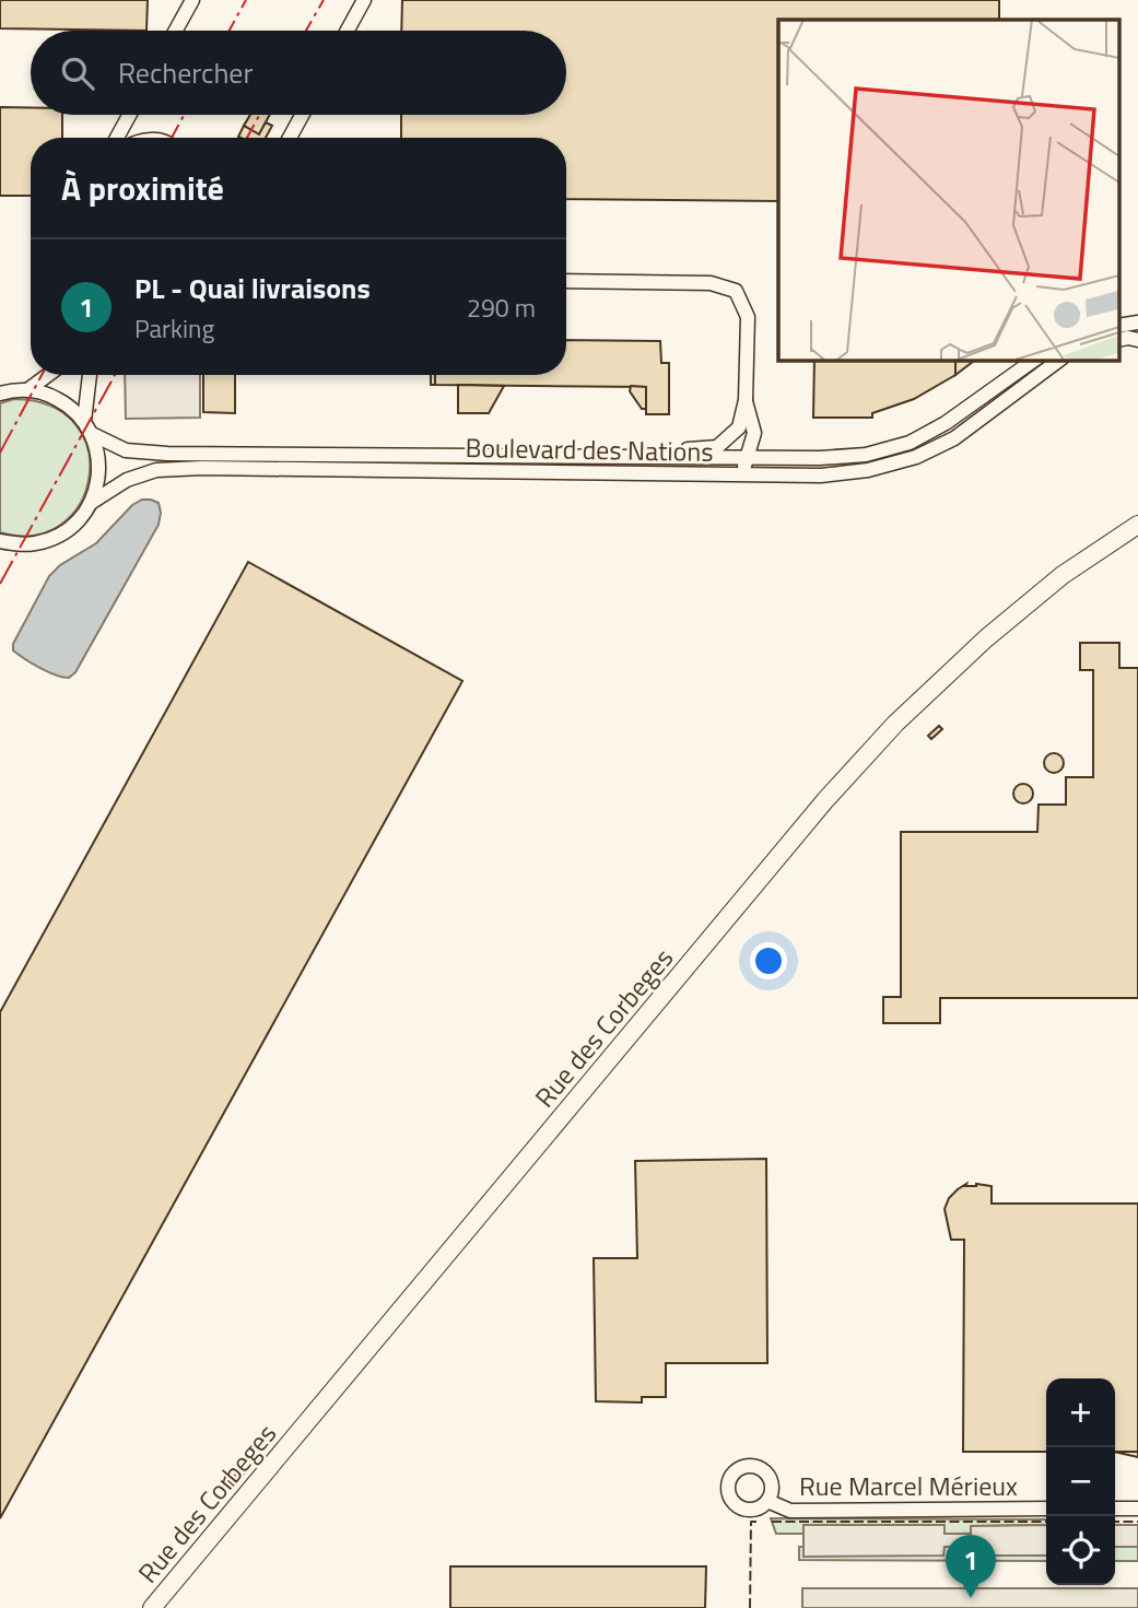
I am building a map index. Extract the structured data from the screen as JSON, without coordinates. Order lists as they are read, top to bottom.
{
  "streets": {
    "street": ["Boulevard des Nations", "Rue des Corbeges", "Rue Marcel Mérieux"]
  },
  "page": {
    "search": "Rechercher",
    "heading": "À proximité",
    "list": [
      {
        "mark": "1",
        "name": "PL - Quai livraisons",
        "note": "Parking",
        "value": "290 m"
      }
    ],
    "map_buttons": ["+", "−"],
    "pins": "1"
  }
}
